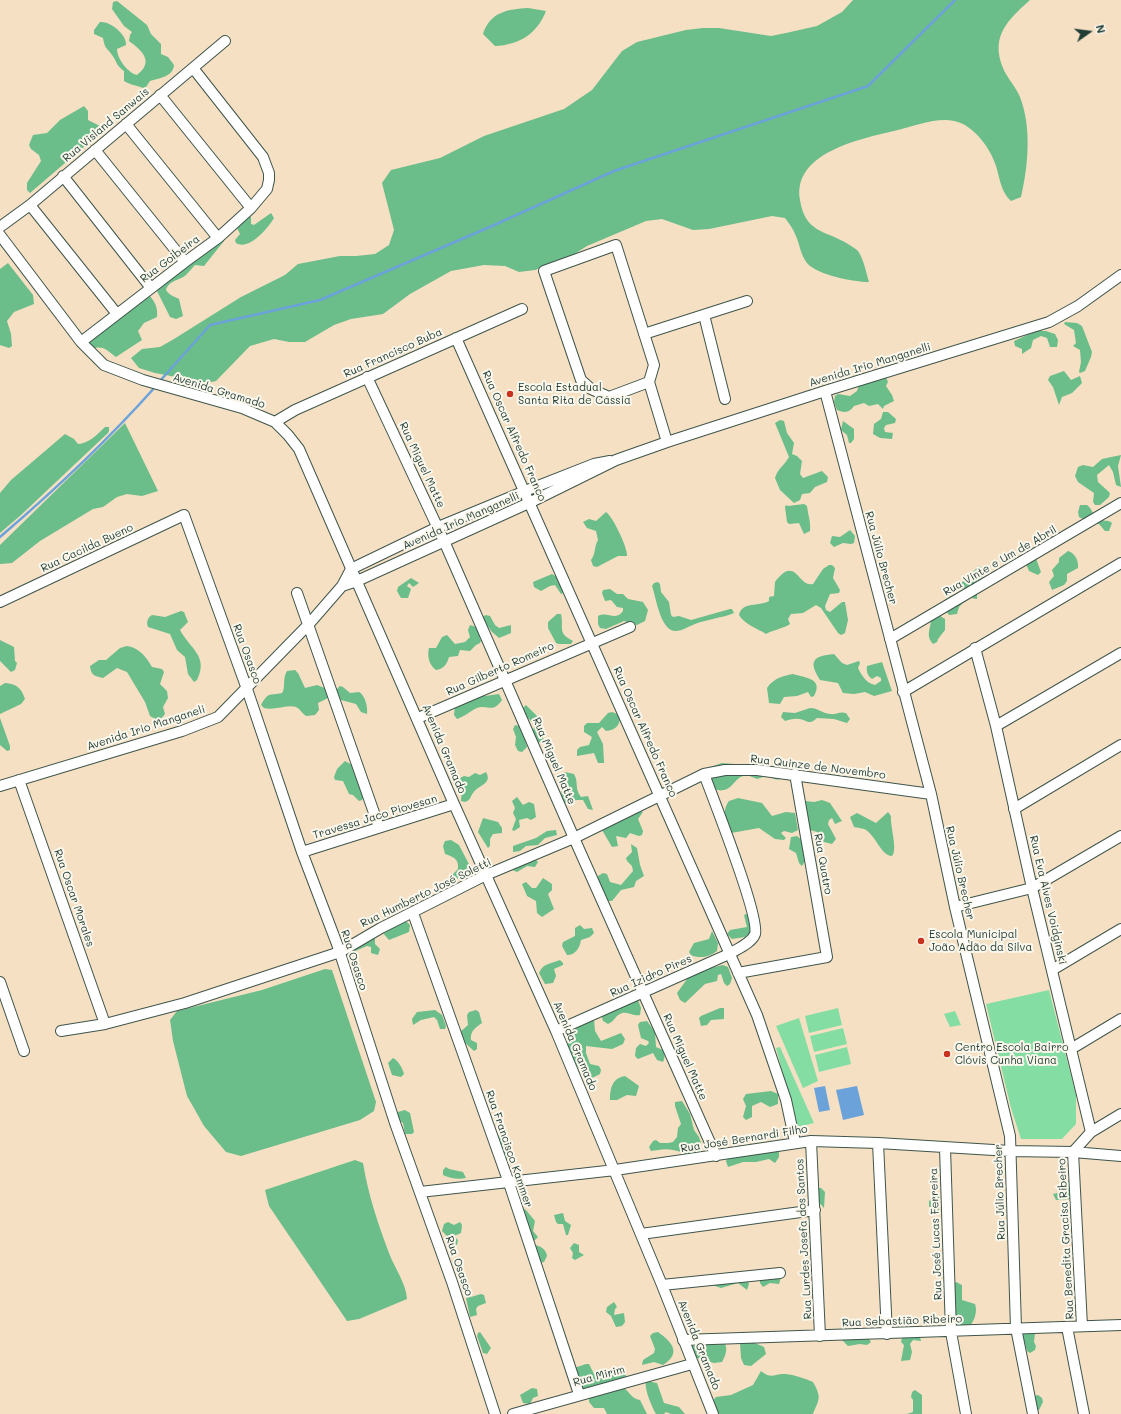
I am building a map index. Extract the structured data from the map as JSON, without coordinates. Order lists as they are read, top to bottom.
{
  "streets": {
    "street": [
      "Rua Visland Sanwais",
      "Rua Goibeira",
      "Rua Francisco Buba",
      "Avenida Irio Manganelli",
      "Avenida Gramado",
      "Rua Oscar Alfredo Franco",
      "Rua Miguel Matte",
      "Rua Cacilda Bueno",
      "Rua Júlio Brecher",
      "Rua Vinte e Um de Abril",
      "Rua Osasco",
      "Rua Gilberto Romeiro",
      "Avenida Irio Manganeli",
      "Rua Quinze de Novembro",
      "Travessa Jaco Piovesan",
      "Rua Quatro",
      "Rua Humberto José Soletti",
      "Rua Oscar Morales",
      "Rua Eva Alves Voidginski",
      "Rua Izidro Pires",
      "Rua José Bernardi Filho",
      "Rua Francisco Kammer",
      "Rua José Lucas Ferreira",
      "Rua Lurdes Josefa dos Santos",
      "Rua Benedita Gracisa Ribeiro",
      "Rua Sebastião Ribeiro",
      "Rua Mirim"
    ]
  },
  "crossings": [
    ["Rua Visland Sanwais", "Rua Goibeira"],
    ["Rua Goibeira", "Avenida Gramado"],
    ["Rua Francisco Buba", "Avenida Gramado"],
    ["Rua Francisco Buba", "Rua Oscar Alfredo Franco"],
    ["Rua Francisco Buba", "Rua Miguel Matte"],
    ["Avenida Irio Manganelli", "Avenida Gramado"],
    ["Avenida Irio Manganelli", "Rua Oscar Alfredo Franco"],
    ["Avenida Irio Manganelli", "Rua Miguel Matte"],
    ["Avenida Irio Manganelli", "Rua Júlio Brecher"],
    ["Avenida Irio Manganelli", "Avenida Irio Manganeli"],
    ["Avenida Gramado", "Rua Gilberto Romeiro"],
    ["Avenida Gramado", "Avenida Irio Manganeli"],
    ["Avenida Gramado", "Travessa Jaco Piovesan"],
    ["Avenida Gramado", "Rua Humberto José Soletti"],
    ["Avenida Gramado", "Rua Izidro Pires"],
    ["Avenida Gramado", "Rua José Bernardi Filho"],
    ["Avenida Gramado", "Rua Sebastião Ribeiro"],
    ["Avenida Gramado", "Rua Mirim"],
    ["Rua Oscar Alfredo Franco", "Rua Gilberto Romeiro"],
    ["Rua Oscar Alfredo Franco", "Rua Quinze de Novembro"],
    ["Rua Oscar Alfredo Franco", "Rua Quatro"],
    ["Rua Oscar Alfredo Franco", "Rua Humberto José Soletti"],
    ["Rua Oscar Alfredo Franco", "Rua Izidro Pires"],
    ["Rua Oscar Alfredo Franco", "Rua José Bernardi Filho"],
    ["Rua Miguel Matte", "Rua Gilberto Romeiro"],
    ["Rua Miguel Matte", "Rua Humberto José Soletti"],
    ["Rua Miguel Matte", "Rua Izidro Pires"],
    ["Rua Miguel Matte", "Rua José Bernardi Filho"],
    ["Rua Cacilda Bueno", "Rua Osasco"],
    ["Rua Júlio Brecher", "Rua Vinte e Um de Abril"],
    ["Rua Júlio Brecher", "Rua Quinze de Novembro"],
    ["Rua Júlio Brecher", "Rua José Bernardi Filho"],
    ["Rua Júlio Brecher", "Rua Sebastião Ribeiro"],
    ["Rua Osasco", "Avenida Irio Manganeli"],
    ["Rua Osasco", "Travessa Jaco Piovesan"],
    ["Rua Osasco", "Rua Humberto José Soletti"],
    ["Rua Osasco", "Rua José Bernardi Filho"],
    ["Avenida Irio Manganeli", "Rua Oscar Morales"],
    ["Rua Quinze de Novembro", "Rua Quatro"],
    ["Rua Quinze de Novembro", "Rua Humberto José Soletti"],
    ["Rua Quinze de Novembro", "Rua Izidro Pires"],
    ["Rua Humberto José Soletti", "Rua Oscar Morales"],
    ["Rua Humberto José Soletti", "Rua Francisco Kammer"],
    ["Rua José Bernardi Filho", "Rua Francisco Kammer"],
    ["Rua José Bernardi Filho", "Rua José Lucas Ferreira"],
    ["Rua José Bernardi Filho", "Rua Lurdes Josefa dos Santos"],
    ["Rua José Bernardi Filho", "Rua Benedita Gracisa Ribeiro"],
    ["Rua Francisco Kammer", "Rua Mirim"],
    ["Rua José Lucas Ferreira", "Rua Sebastião Ribeiro"],
    ["Rua Lurdes Josefa dos Santos", "Rua Sebastião Ribeiro"],
    ["Rua Benedita Gracisa Ribeiro", "Rua Sebastião Ribeiro"]
  ],
  "places": ["Escola Estadual Santa Rita de Cássia", "Escola Municipal João Adão da Silva", "Centro Escola Bairro Clóvis Cunha Viana"],
  "north": "right"
}
